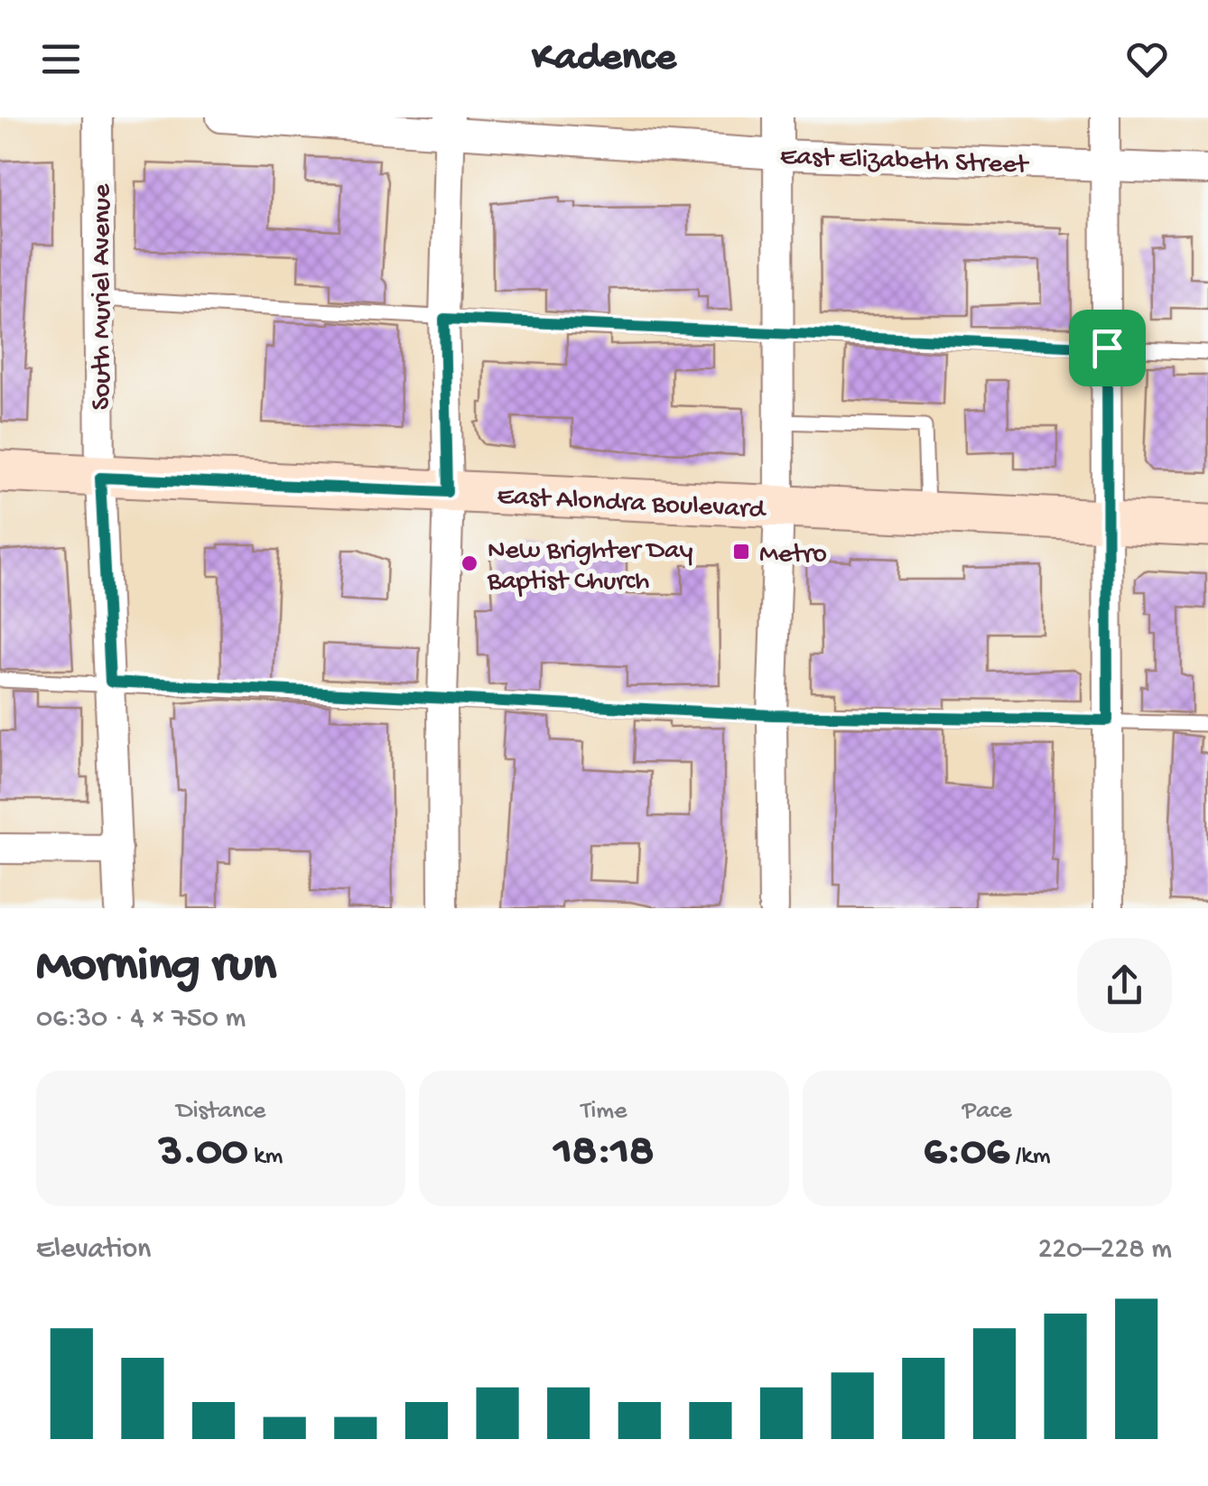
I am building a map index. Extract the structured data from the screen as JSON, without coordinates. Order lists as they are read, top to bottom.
{
  "streets": {
    "main road": ["East Alondra Boulevard"],
    "street": ["East Elizabeth Street", "South Muriel Avenue"]
  },
  "crossings": [
    ["South Muriel Avenue", "East Alondra Boulevard"]
  ],
  "places": {
    "transit": ["Metro"],
    "other": ["New Brighter Day Baptist Church"]
  },
  "page": {
    "header": "Kadence",
    "heading": ["Morning run", "06:30 · 4 × 750 m"],
    "stats": [
      ["Distance", "3.00 km"],
      ["Time", "18:18"],
      ["Pace", "6:06 /km"]
    ],
    "chart": ["Elevation", "220–228 m"]
  }
}
